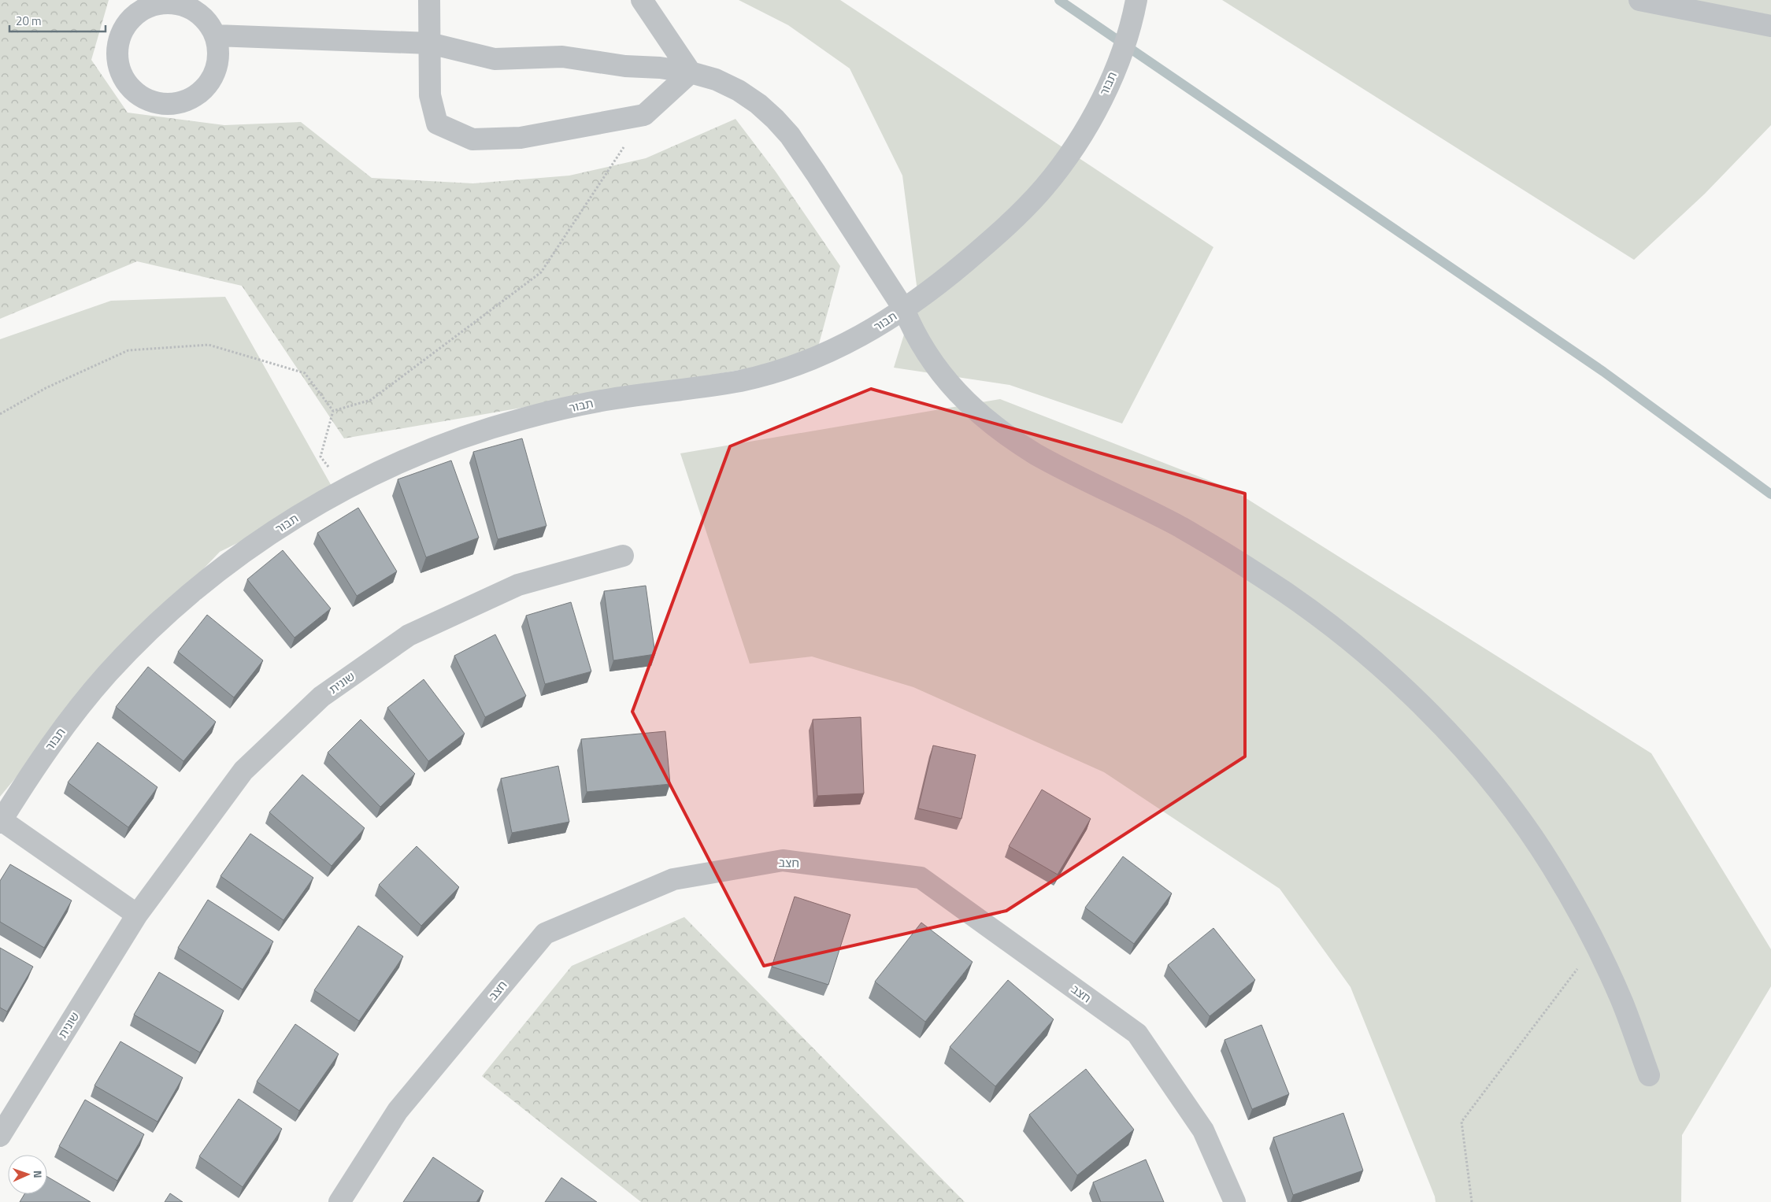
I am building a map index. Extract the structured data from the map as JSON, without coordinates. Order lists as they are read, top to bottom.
{
  "streets": {
    "street": ["תבור", "שונית", "חצב"]
  },
  "scale_bar": "20 m",
  "north": "right"
}
